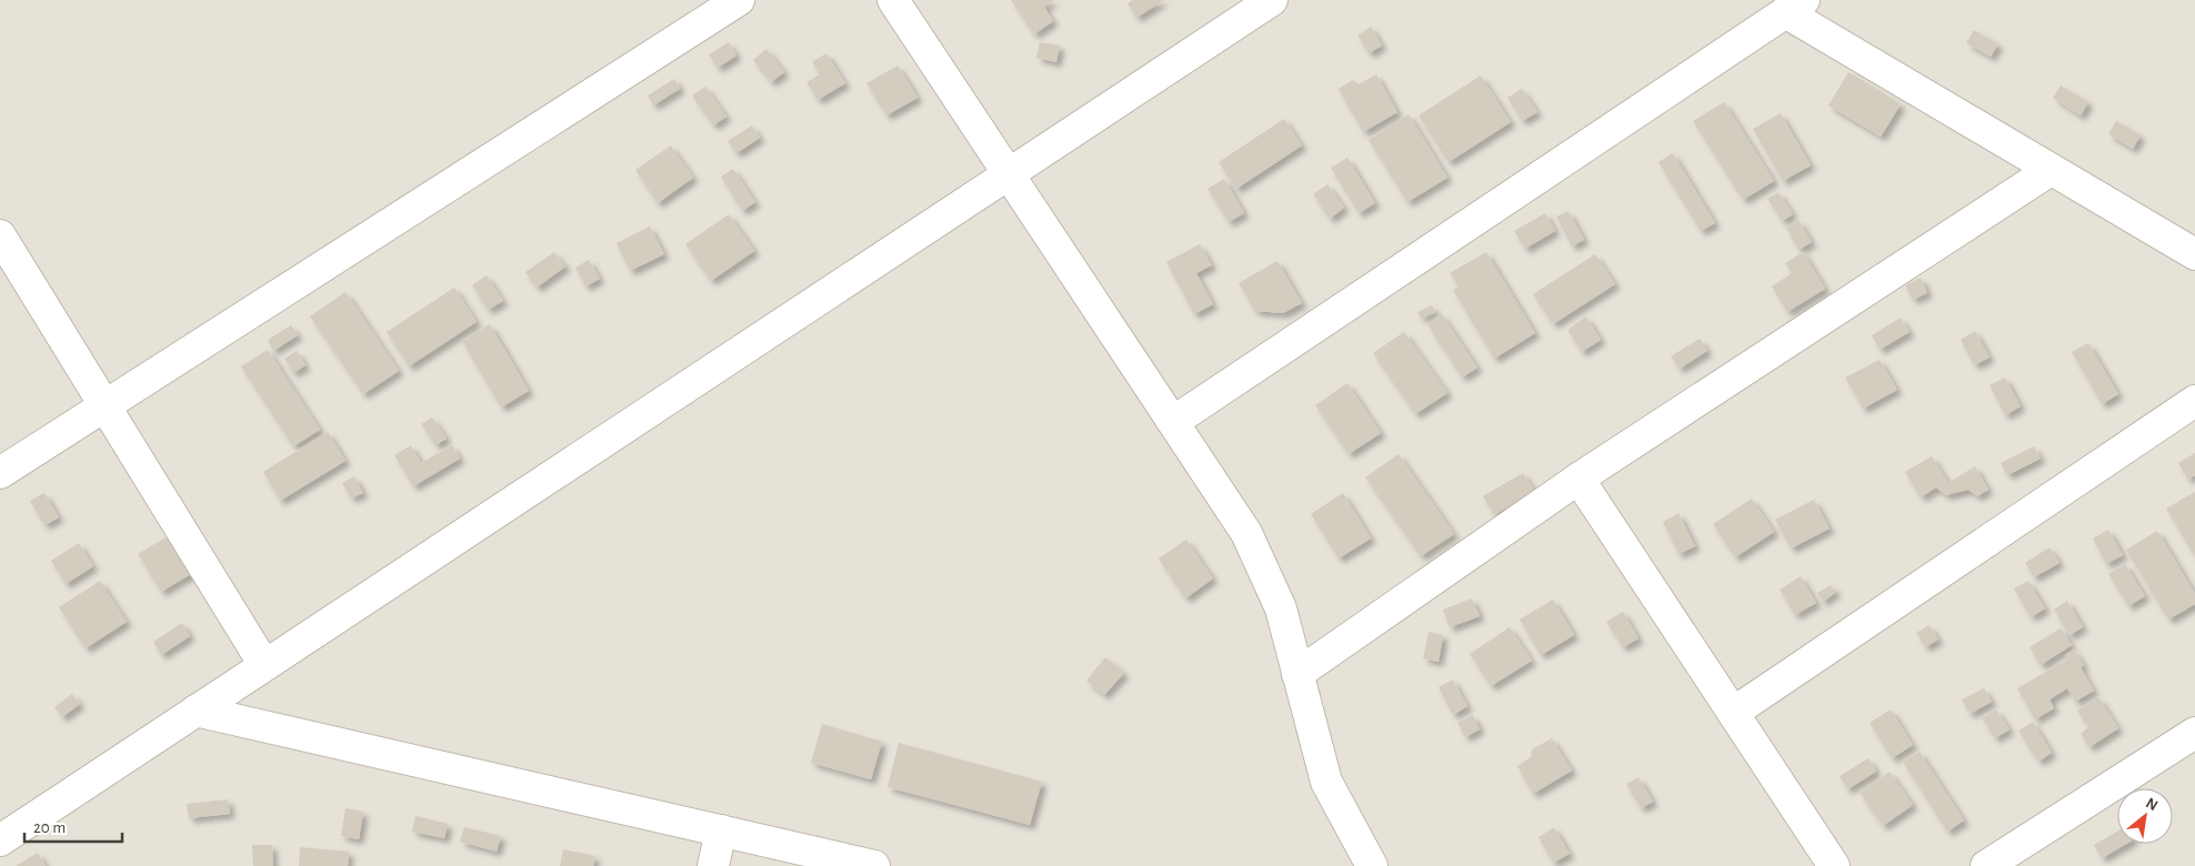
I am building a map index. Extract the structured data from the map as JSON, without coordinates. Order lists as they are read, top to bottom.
{
  "scale_bar": "20 m",
  "north": "top right"
}
